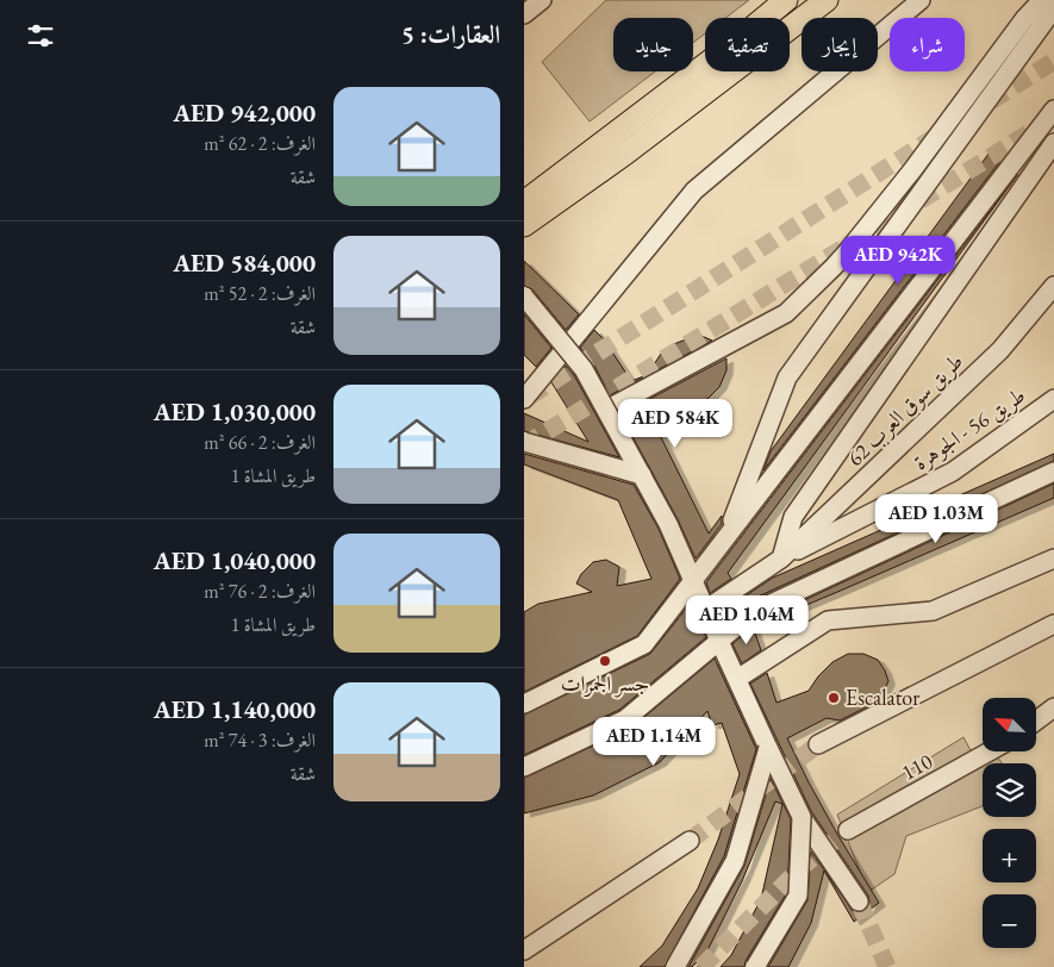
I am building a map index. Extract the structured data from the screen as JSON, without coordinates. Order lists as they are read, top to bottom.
{
  "streets": {
    "street": ["طريق سوق العرب 62", "طريق 56 - الجوهرة", "110"]
  },
  "crossings": [
    ["طريق سوق العرب 62", "طريق 56 - الجوهرة"]
  ],
  "places": ["جسر الجمرات", "Escalator"],
  "north": "top left",
  "page": {
    "heading": "العقارات: 5",
    "chip": [
      "شراء",
      "إيجار",
      "تصفية",
      "جديد"
    ],
    "list": [
      {
        "name": "AED 942,000",
        "note": "الغرف: 2 · 62 m² · شقة"
      },
      {
        "name": "AED 584,000",
        "note": "الغرف: 2 · 52 m² · شقة"
      },
      {
        "name": "AED 1,030,000",
        "note": "الغرف: 2 · 66 m² · طريق المشاة 1"
      },
      {
        "name": "AED 1,040,000",
        "note": "الغرف: 2 · 76 m² · طريق المشاة 1"
      },
      {
        "name": "AED 1,140,000",
        "note": "الغرف: 3 · 74 m² · شقة"
      }
    ],
    "price": [
      "AED 942K",
      "AED 584K",
      "AED 1.03M",
      "AED 1.04M",
      "AED 1.14M"
    ],
    "map_buttons": ["+", "−"]
  }
}
